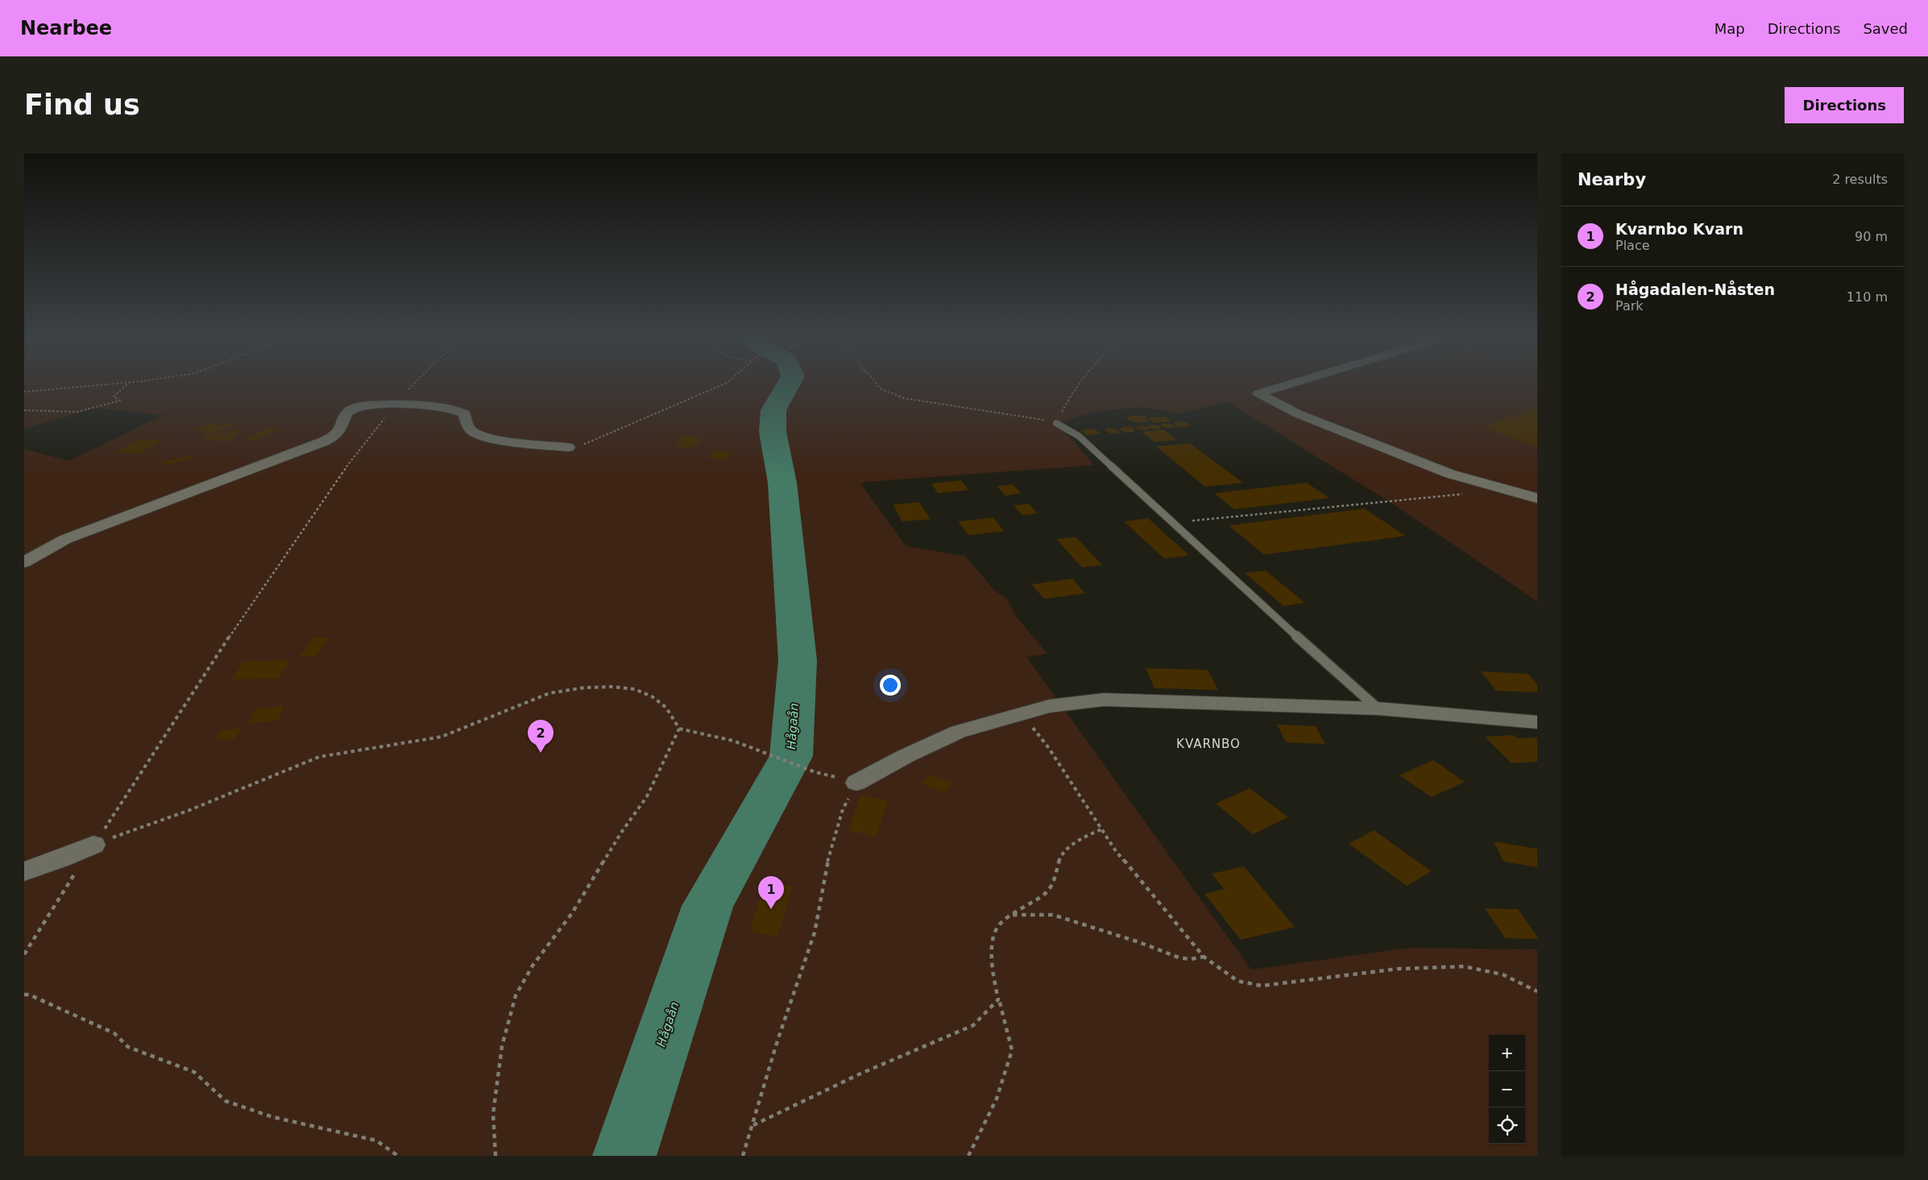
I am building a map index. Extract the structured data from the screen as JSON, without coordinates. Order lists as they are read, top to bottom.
{
  "districts": ["KVARNBO"],
  "water": ["Hågaån"],
  "page": {
    "header": "Nearbee",
    "nav": ["Map", "Directions", "Saved"],
    "buttons": "Directions",
    "title": "Find us",
    "heading": ["Nearby", "2 results"],
    "list": [
      {
        "mark": "1",
        "name": "Kvarnbo Kvarn",
        "note": "Place",
        "value": "90 m"
      },
      {
        "mark": "2",
        "name": "Hågadalen-Nåsten",
        "note": "Park",
        "value": "110 m"
      }
    ],
    "pins": ["2", "1"],
    "map_buttons": ["+", "−"]
  }
}
